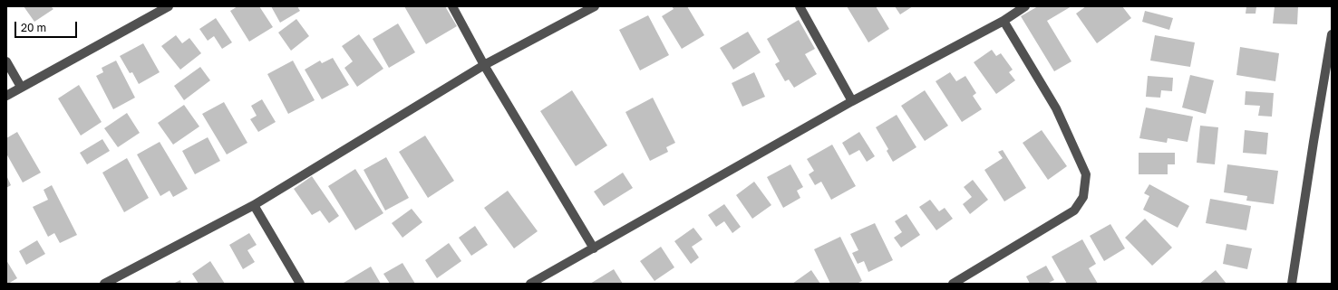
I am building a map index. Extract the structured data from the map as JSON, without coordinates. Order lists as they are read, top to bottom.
{
  "scale_bar": "20 m"
}
